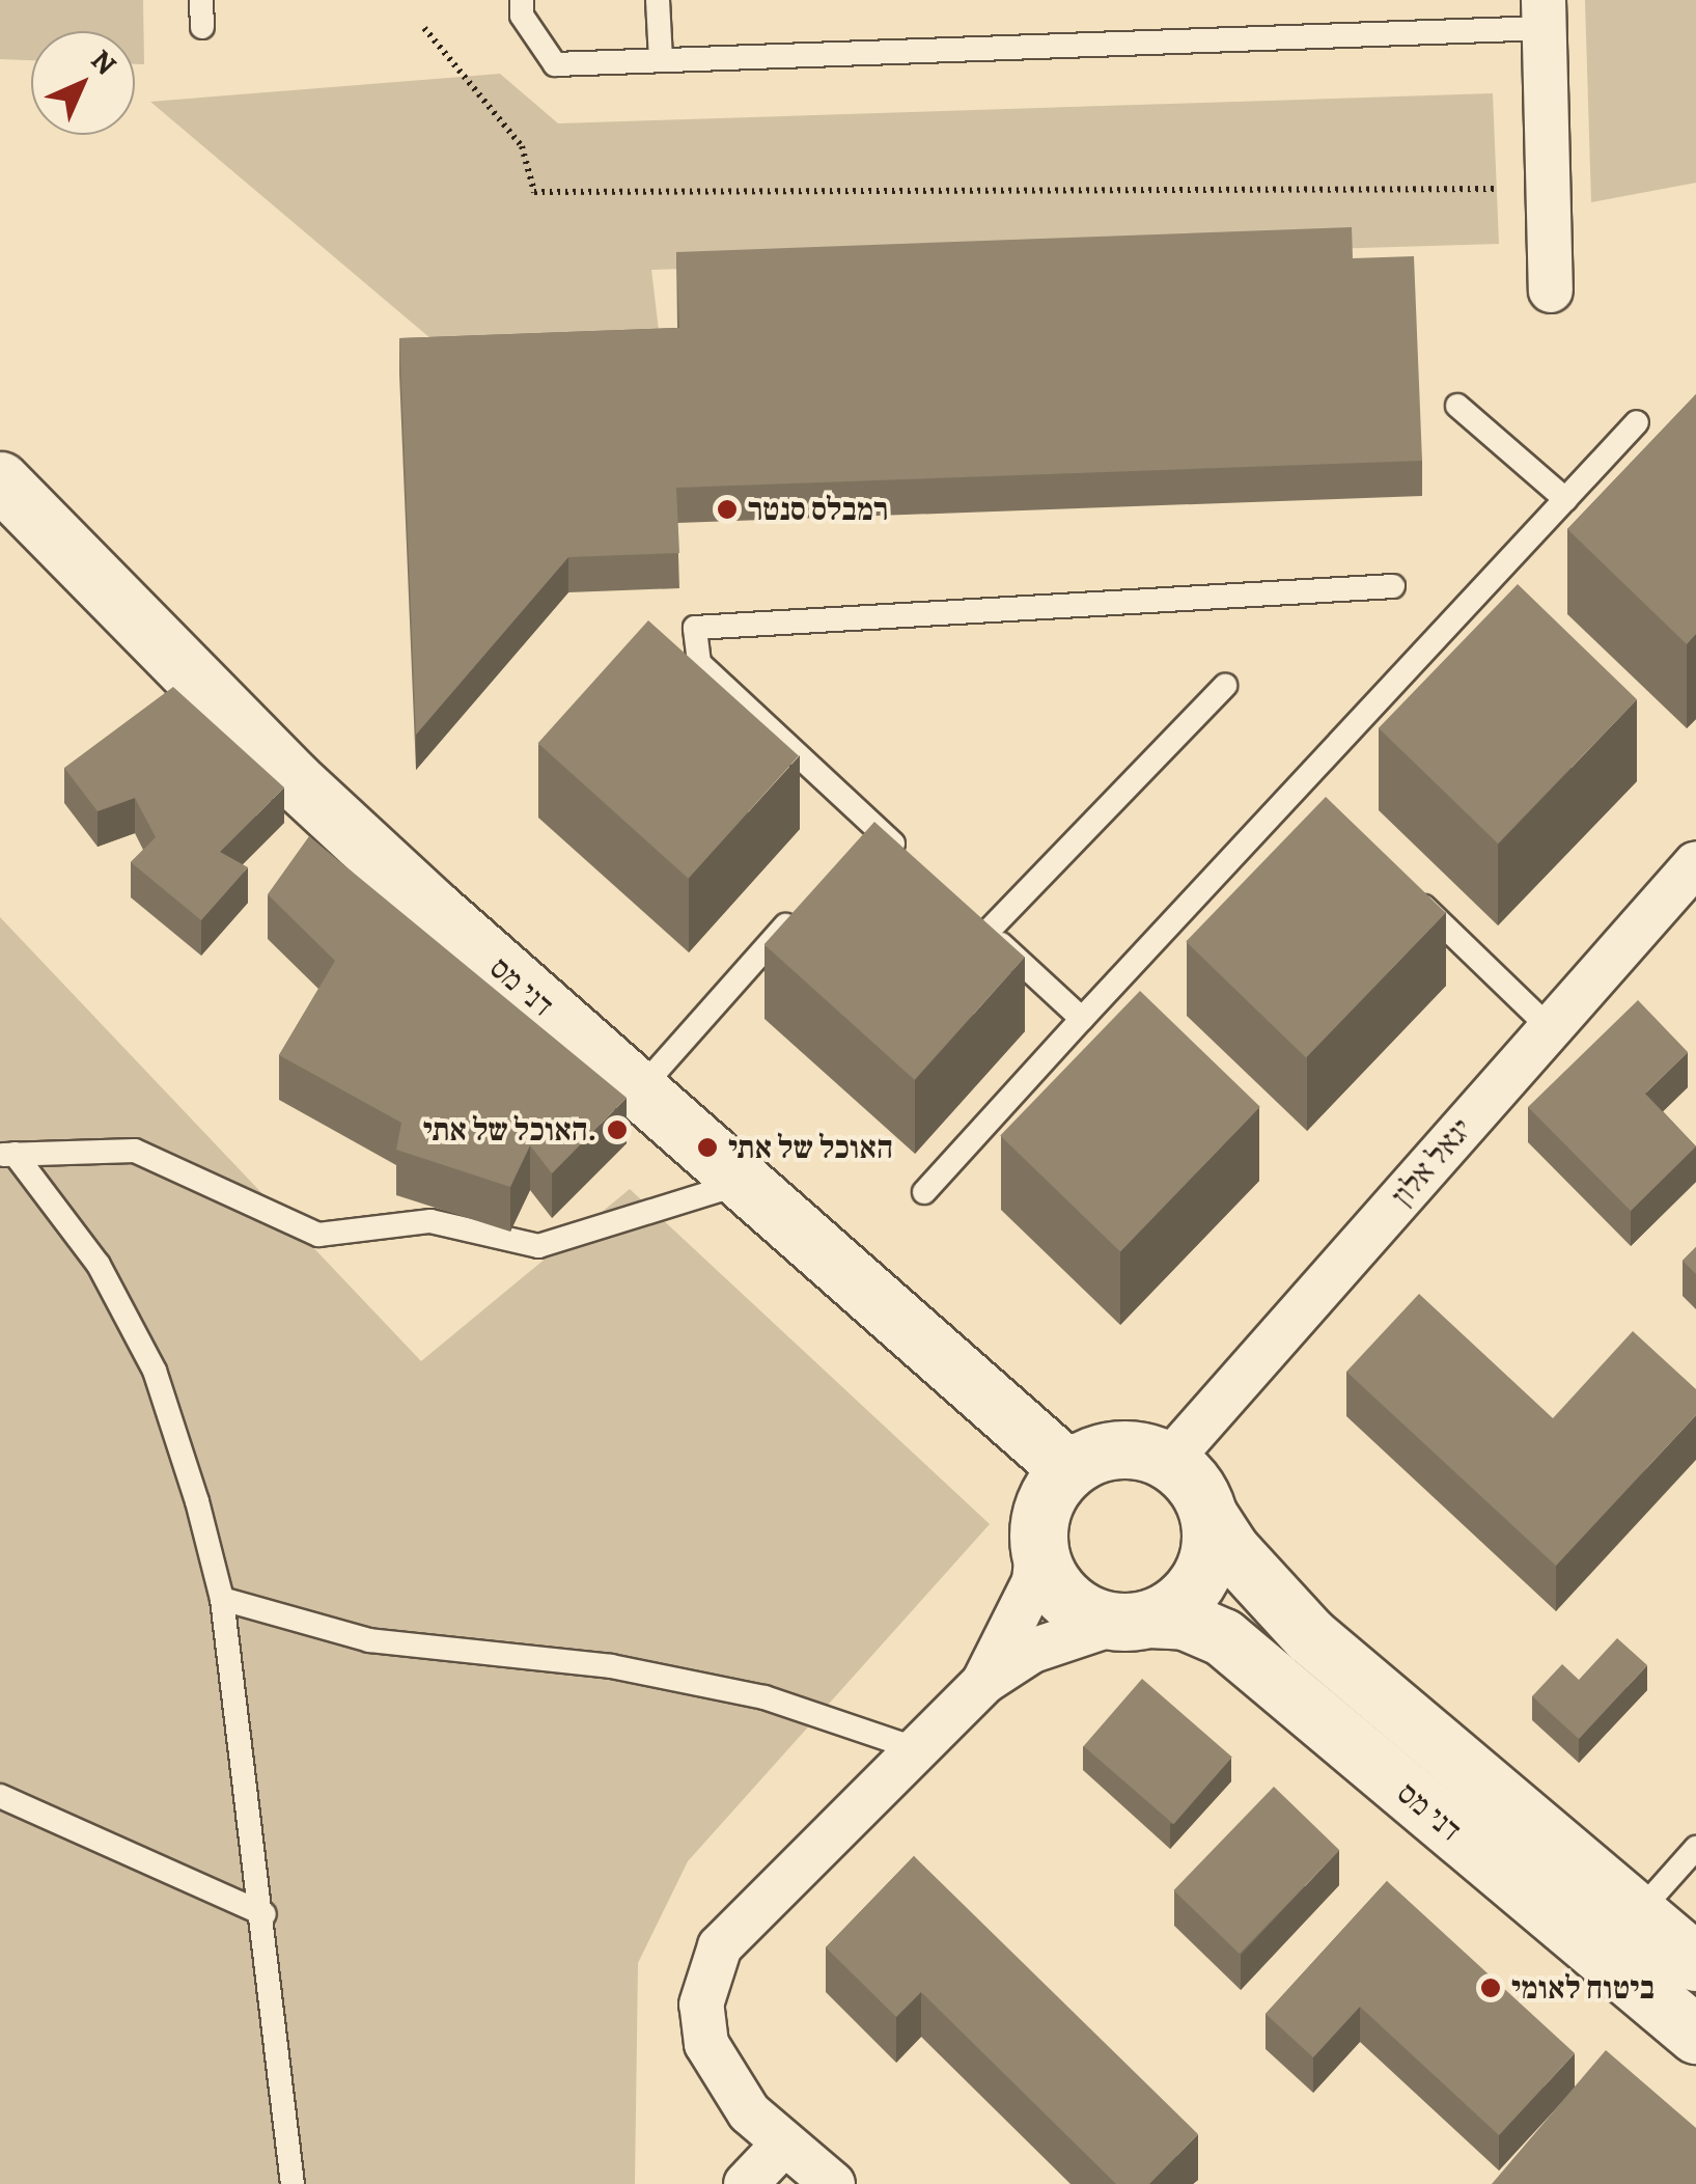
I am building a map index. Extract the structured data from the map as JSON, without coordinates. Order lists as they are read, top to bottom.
{
  "streets": {
    "street": ["דני מס", "יגאל אלון"]
  },
  "crossings": [
    ["דני מס", "יגאל אלון"]
  ],
  "places": [
    "רמבלס סנטר",
    "האוכל של אתי.",
    "האוכל של אתי",
    "ביטוח לאומי"
  ],
  "north": "top right"
}
